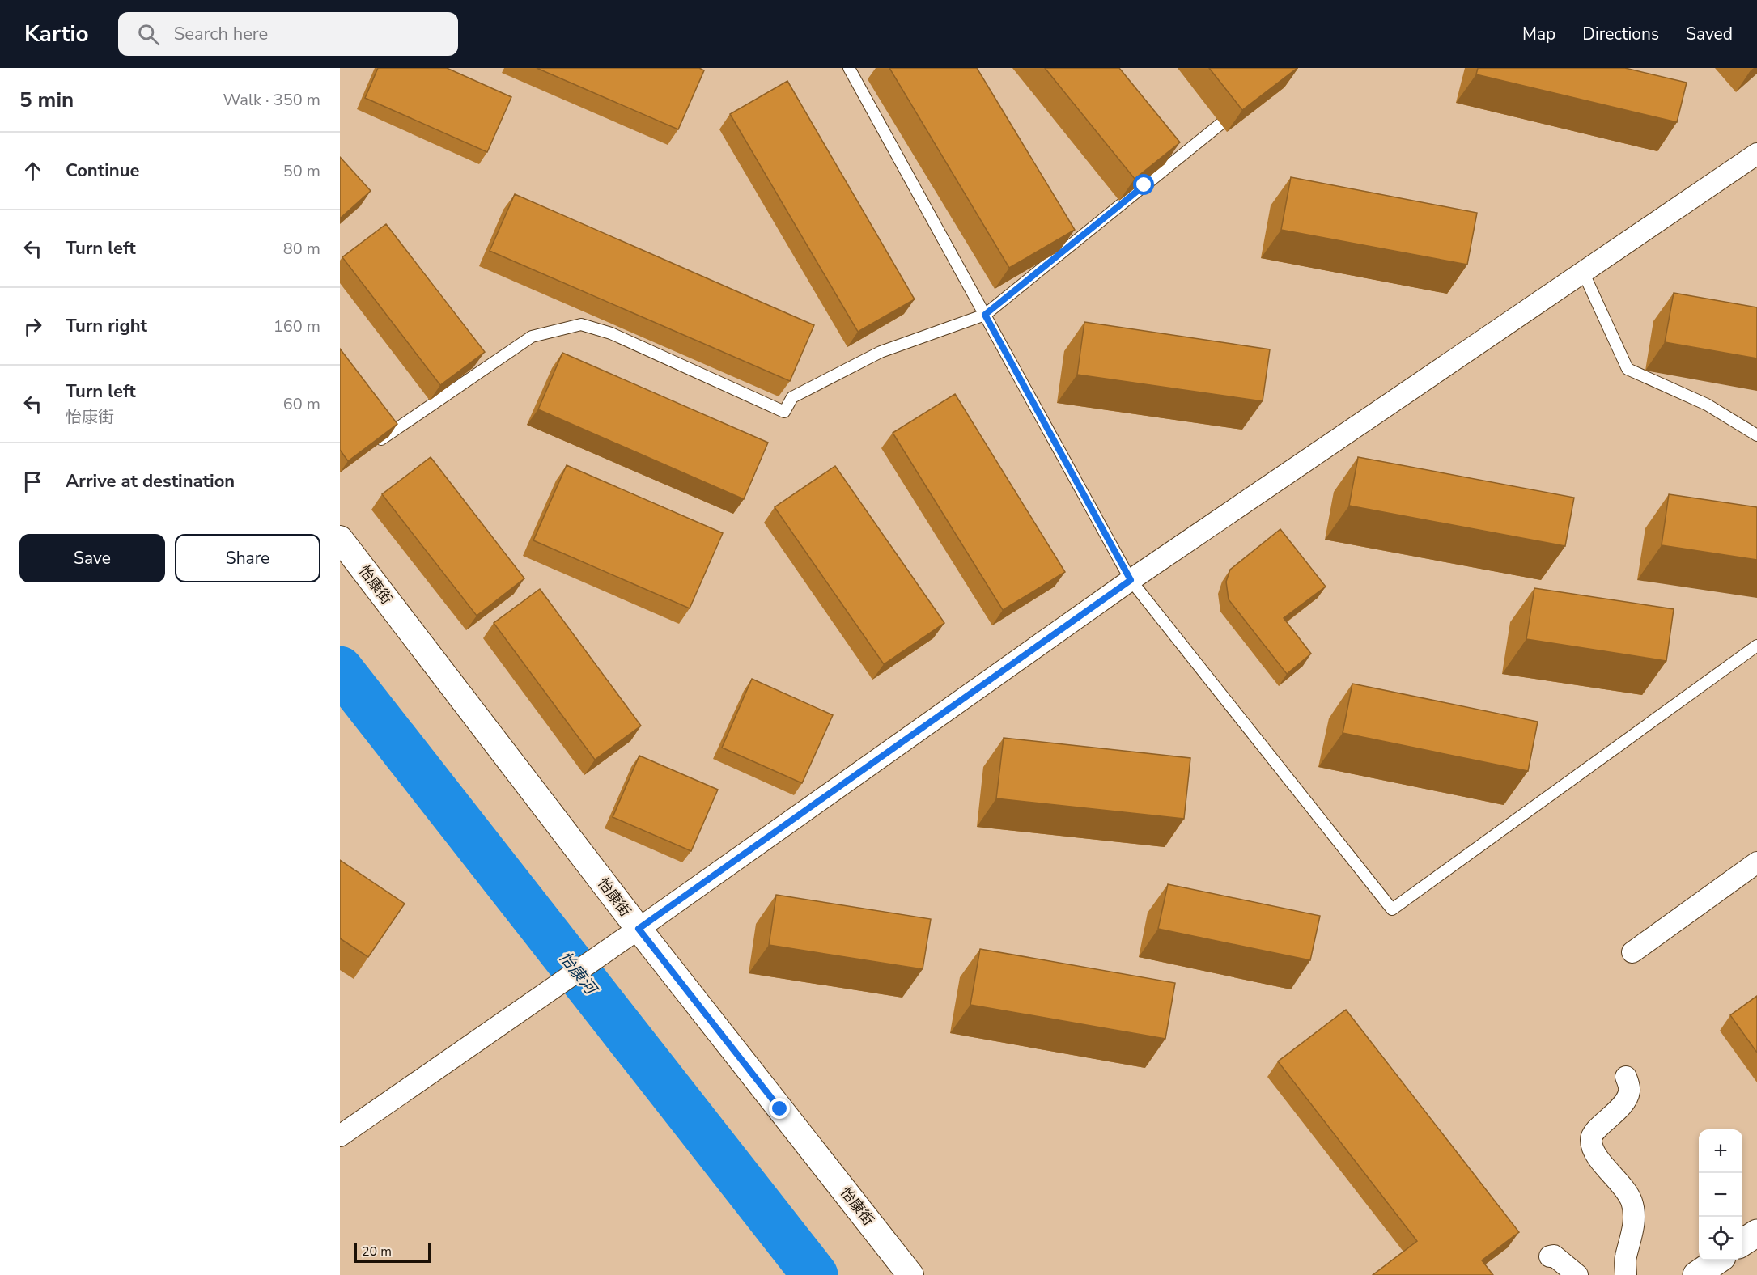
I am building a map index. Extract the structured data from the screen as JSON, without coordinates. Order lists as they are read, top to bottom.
{
  "streets": {
    "street": ["怡康街"]
  },
  "water": ["怡康河"],
  "scale_bar": "20 m",
  "page": {
    "header": "Kartio",
    "search": "Search here",
    "nav": ["Map", "Directions", "Saved"],
    "heading": ["5 min", "Walk · 350 m"],
    "list": [
      ["Continue", "50 m"],
      ["Turn left", "80 m"],
      ["Turn right", "160 m"],
      ["Turn left", "怡康街", "60 m"],
      "Arrive at destination"
    ],
    "buttons": ["Save", "Share"],
    "map_buttons": ["+", "−"],
    "scale": "20 m"
  }
}
